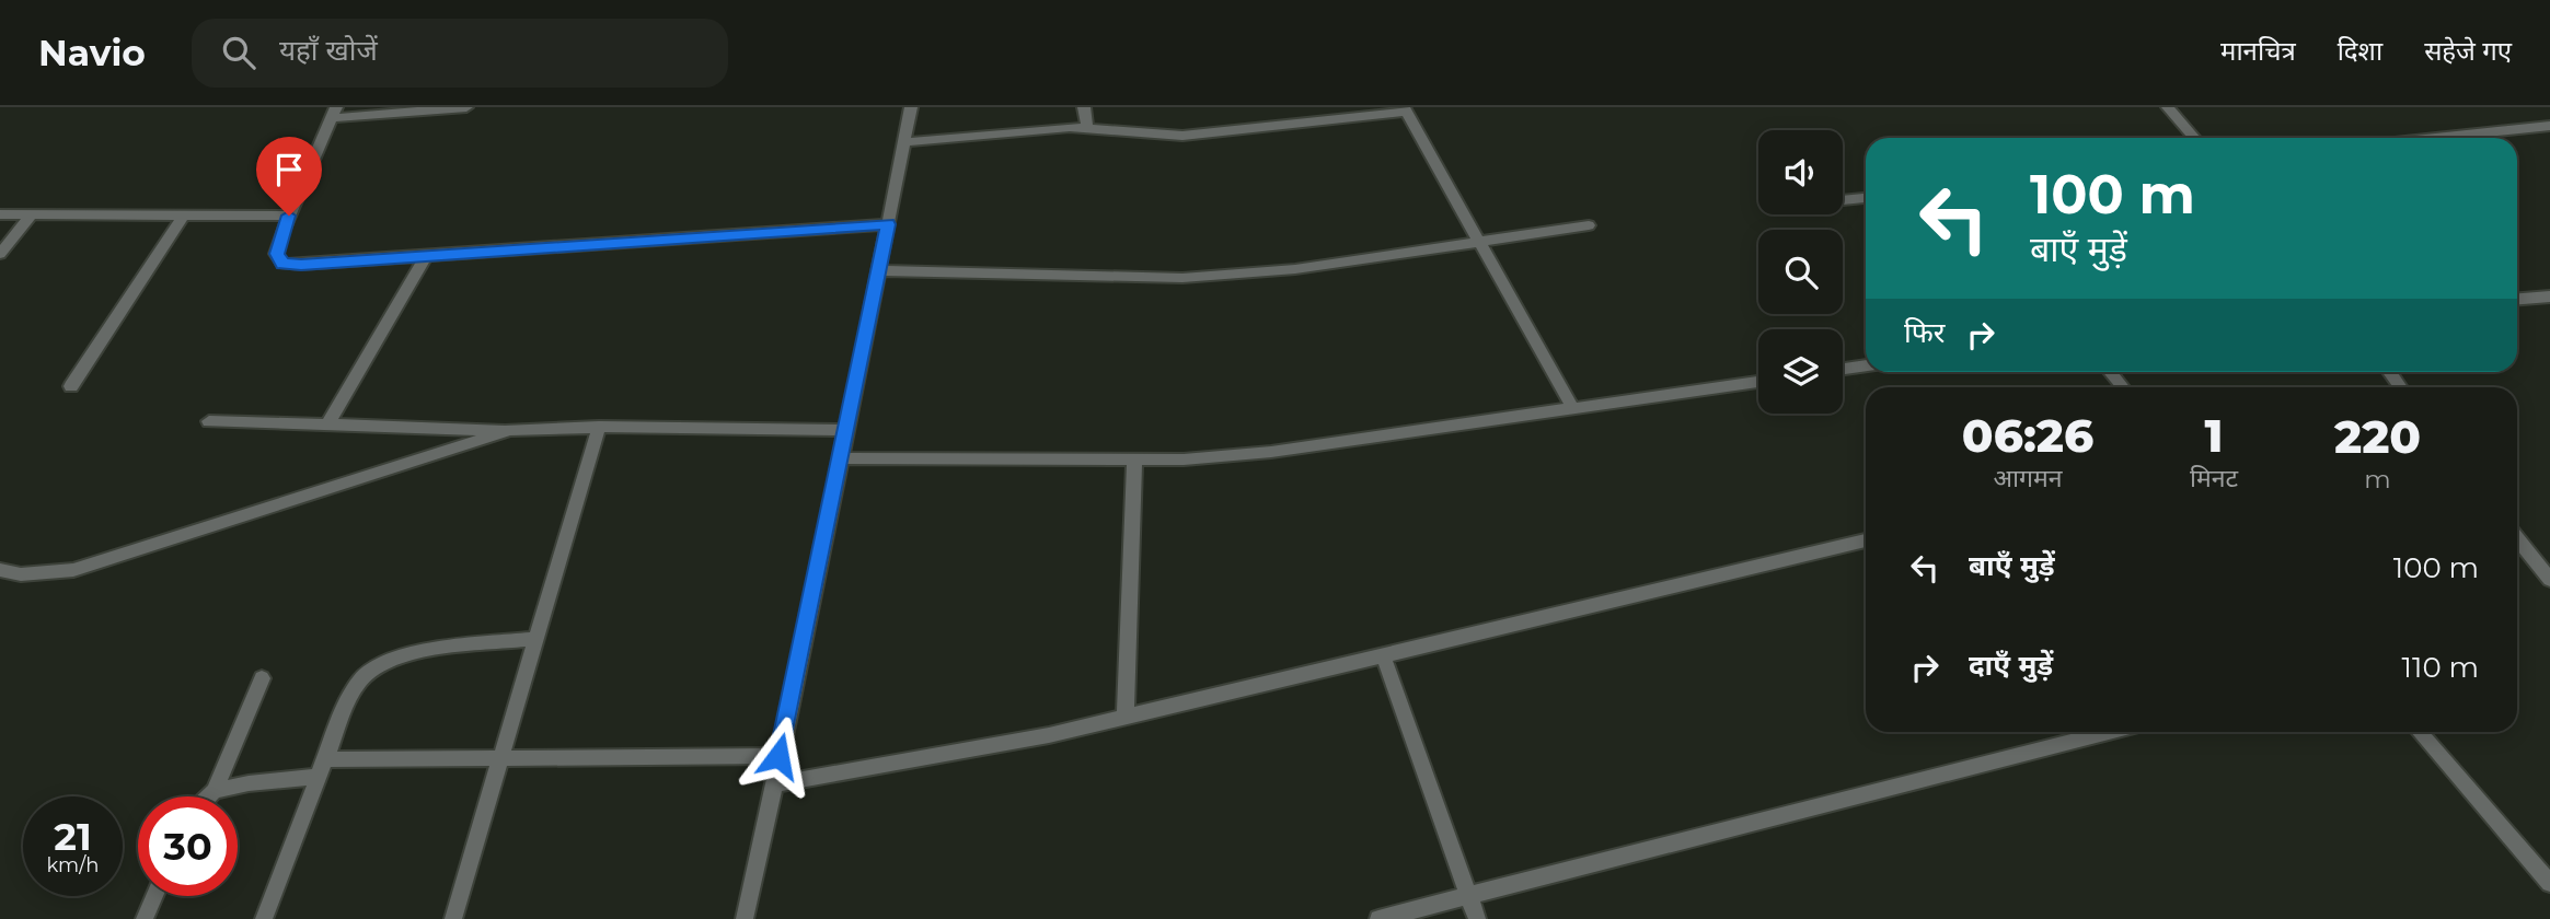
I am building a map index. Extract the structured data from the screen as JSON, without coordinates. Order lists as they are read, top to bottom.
{
  "page": {
    "header": "Navio",
    "search": "यहाँ खोजें",
    "nav": ["मानचित्र", "दिशा", "सहेजे गए"],
    "turn": ["100 m", "बाएँ मुड़ें"],
    "then": "फिर",
    "eta": [
      "06:26",
      "आगमन",
      "1",
      "मिनट",
      "220",
      "m"
    ],
    "list": [
      {
        "name": "बाएँ मुड़ें",
        "value": "100 m"
      },
      {
        "name": "दाएँ मुड़ें",
        "value": "110 m"
      }
    ],
    "speed": "21 km/h",
    "limit": "30"
  }
}
